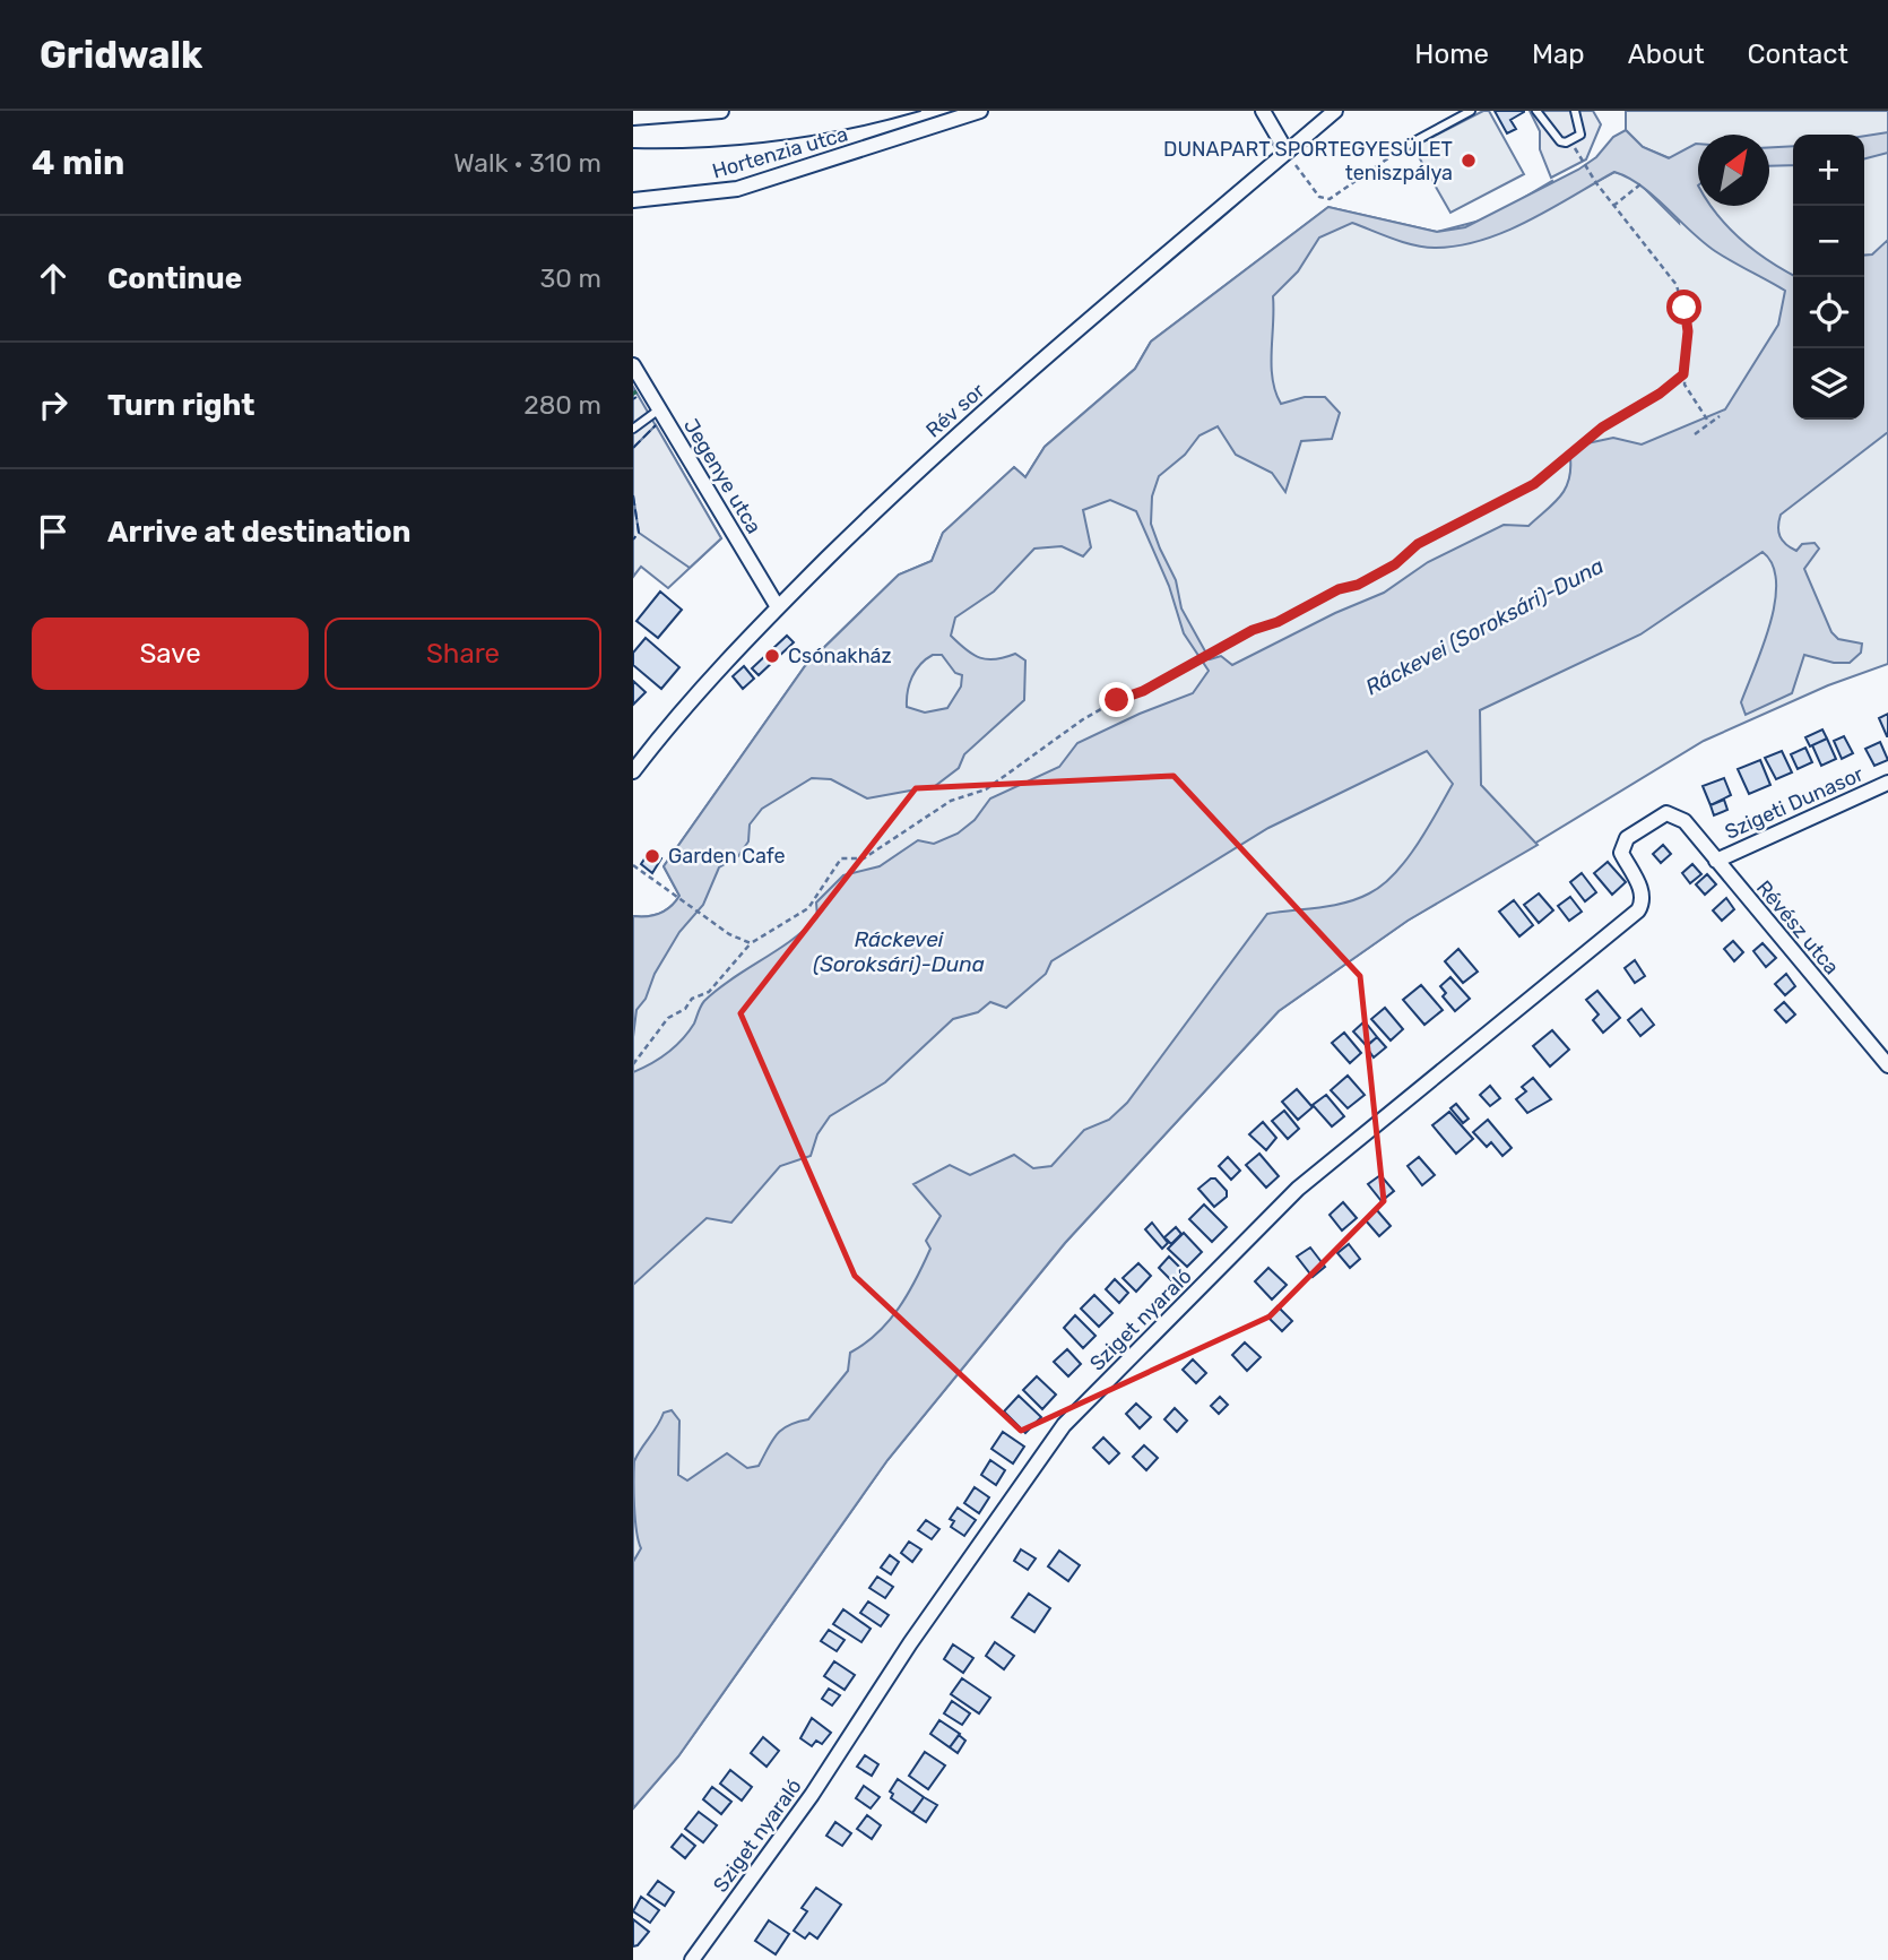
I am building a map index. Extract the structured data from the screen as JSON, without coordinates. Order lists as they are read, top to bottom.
{
  "streets": {
    "street": [
      "Hortenzia utca",
      "Rév sor",
      "Jegenye utca",
      "Szigeti Dunasor",
      "Révész utca",
      "Sziget nyaraló"
    ]
  },
  "crossings": [
    ["Rév sor", "Jegenye utca"],
    ["Szigeti Dunasor", "Révész utca"],
    ["Révész utca", "Sziget nyaraló"]
  ],
  "water": ["Ráckevei (Soroksári)-Duna"],
  "places": ["DUNAPART SPORTEGYESÜLET teniszpálya", "Csónakház", "Garden Cafe"],
  "north": "top right",
  "page": {
    "header": "Gridwalk",
    "nav": [
      "Home",
      "Map",
      "About",
      "Contact"
    ],
    "heading": ["4 min", "Walk · 310 m"],
    "map_buttons": ["+", "−"],
    "list": [
      ["Continue", "30 m"],
      ["Turn right", "280 m"],
      "Arrive at destination"
    ],
    "buttons": ["Save", "Share"]
  }
}
